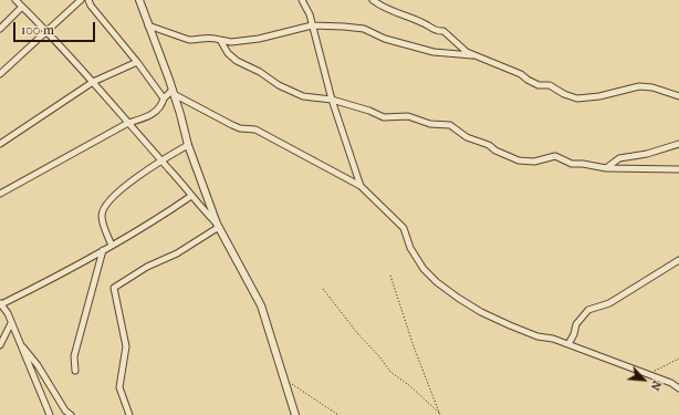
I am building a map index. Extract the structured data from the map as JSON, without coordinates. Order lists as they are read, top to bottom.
{
  "scale_bar": "100 m",
  "north": "bottom right"
}
